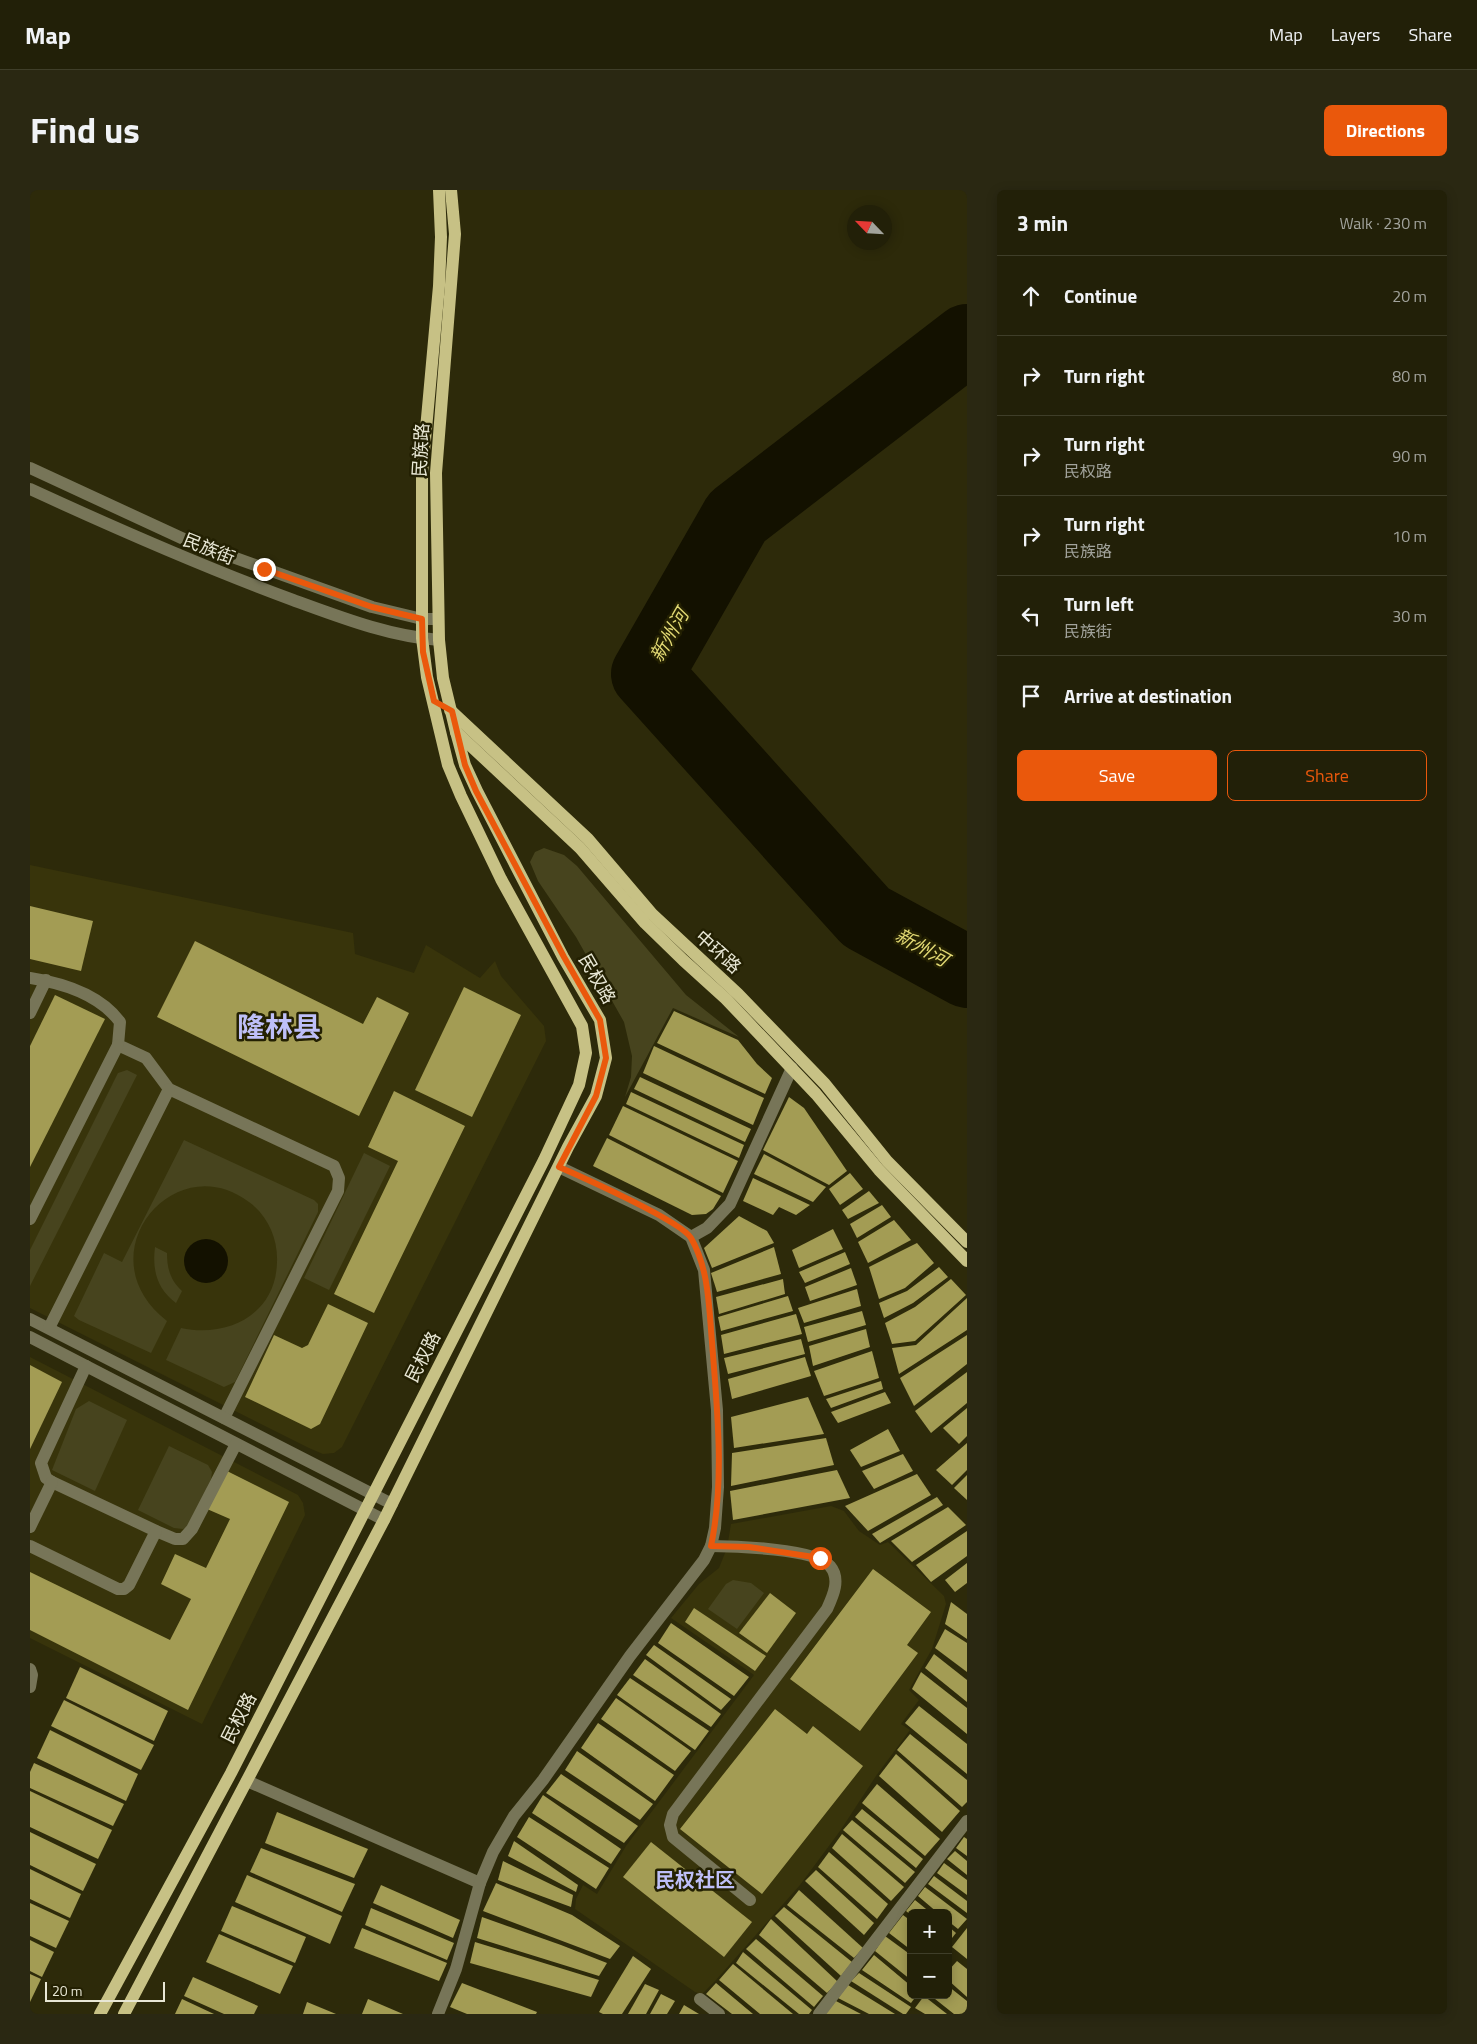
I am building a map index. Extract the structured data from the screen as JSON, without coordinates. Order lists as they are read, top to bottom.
{
  "streets": {
    "main road": ["民族路", "中环路", "民权路"],
    "street": ["民族街"]
  },
  "crossings": [
    ["民族路", "民族街"],
    ["民族路", "中环路"],
    ["民族路", "民权路"],
    ["中环路", "民权路"]
  ],
  "districts": ["隆林县", "民权社区"],
  "water": ["新州河"],
  "scale_bar": "20 m",
  "north": "top left",
  "page": {
    "header": "Map",
    "nav": ["Map", "Layers", "Share"],
    "title": "Find us",
    "buttons": [
      "Directions",
      ["Save", "Share"]
    ],
    "heading": ["3 min", "Walk · 230 m"],
    "list": [
      ["Continue", "20 m"],
      ["Turn right", "80 m"],
      ["Turn right", "民权路", "90 m"],
      ["Turn right", "民族路", "10 m"],
      ["Turn left", "民族街", "30 m"],
      "Arrive at destination"
    ],
    "map_buttons": ["+", "−"],
    "scale": "20 m"
  }
}
